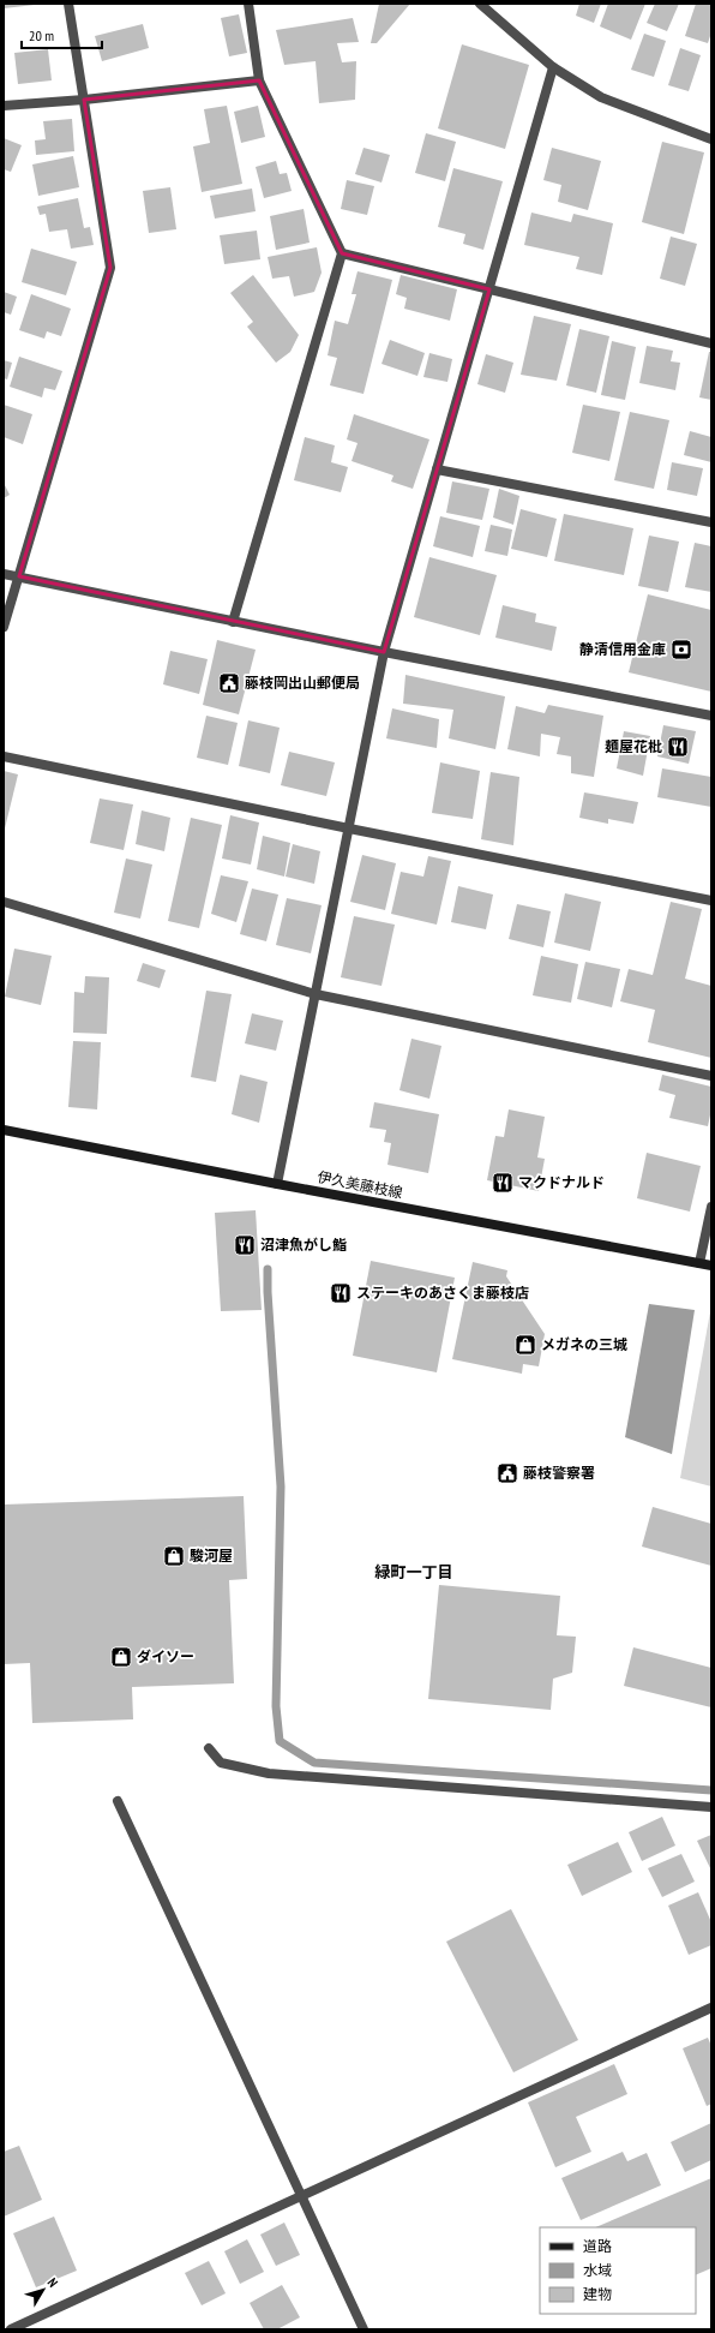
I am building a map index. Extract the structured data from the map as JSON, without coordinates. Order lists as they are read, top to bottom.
{
  "streets": {
    "main road": ["伊久美藤枝線"]
  },
  "districts": ["緑町一丁目"],
  "places": {
    "bank": ["静清信用金庫"],
    "public building": ["藤枝岡出山郵便局", "藤枝警察署"],
    "restaurant": [
      "麺屋花枇",
      "マクドナルド",
      "沼津魚がし鮨",
      "ステーキのあさくま藤枝店"
    ],
    "shop": ["メガネの三城", "駿河屋", "ダイソー"]
  },
  "legend": ["道路", "水域", "建物"],
  "scale_bar": "20 m",
  "north": "top right"
}
